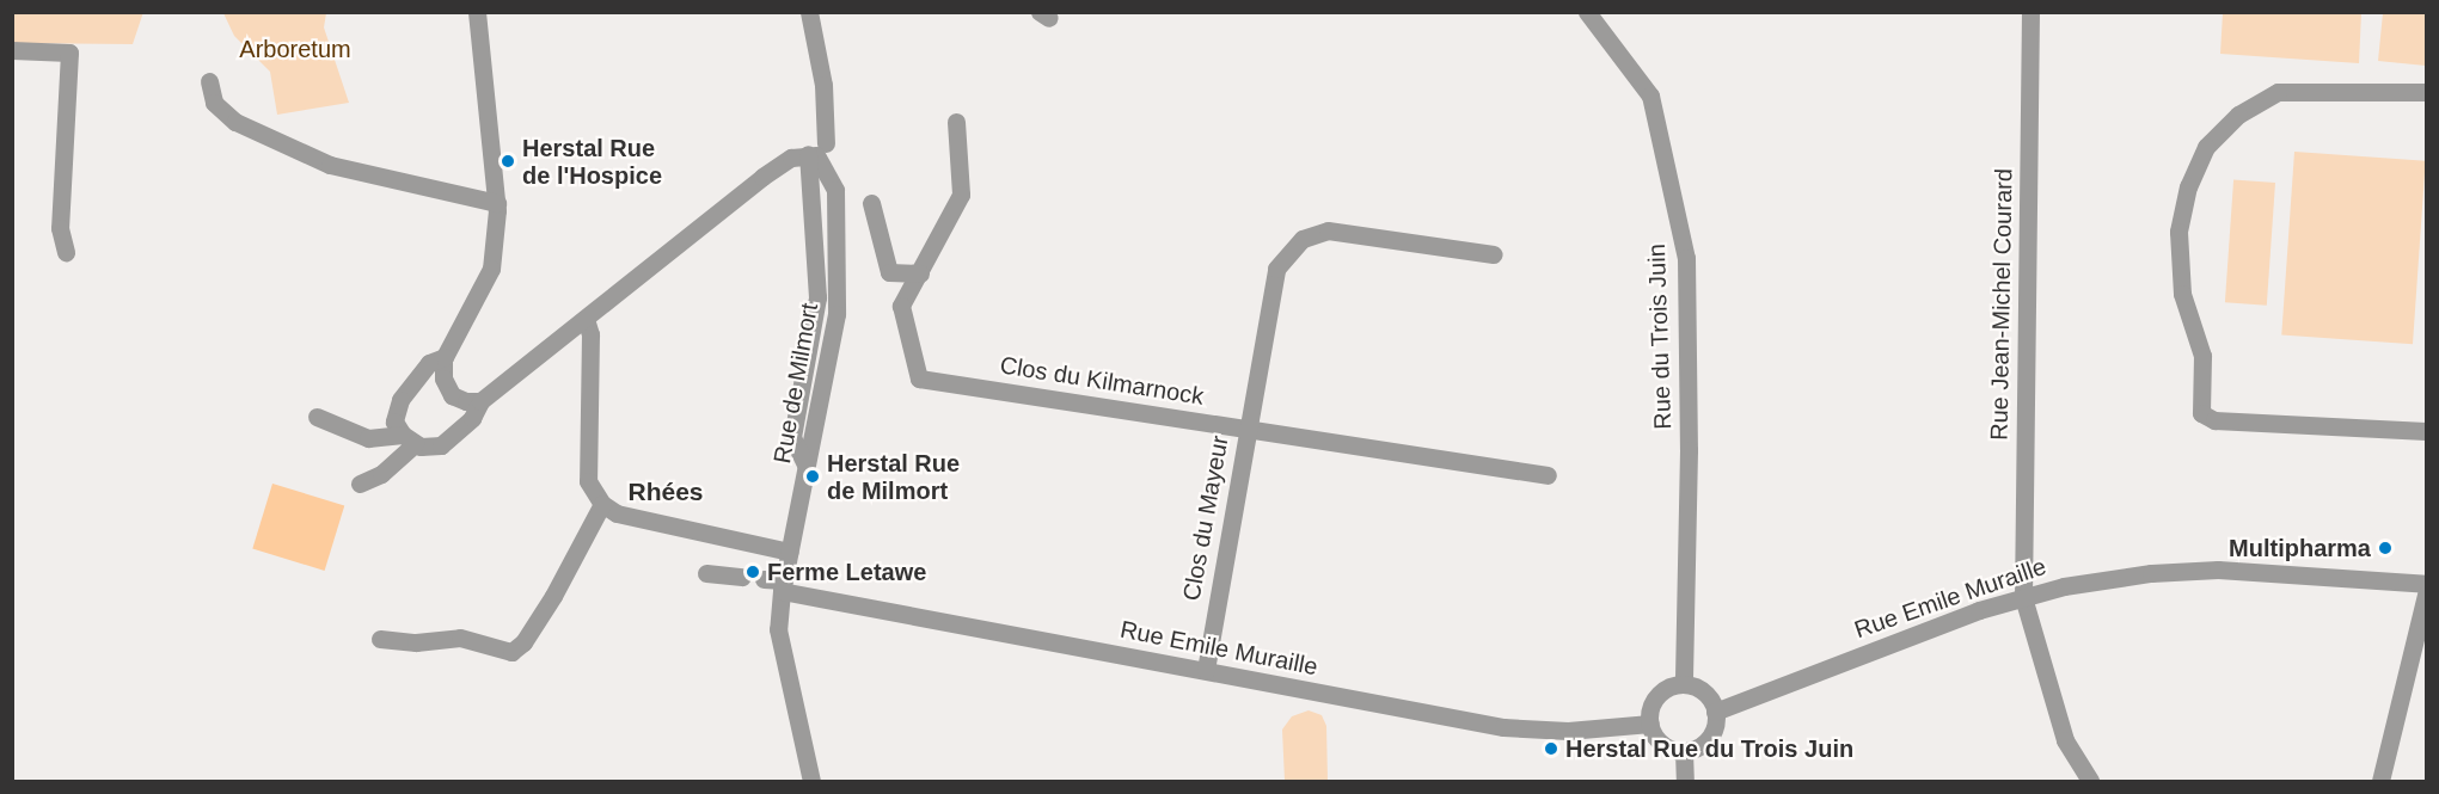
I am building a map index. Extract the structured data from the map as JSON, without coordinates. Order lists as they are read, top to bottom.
{
  "streets": {
    "street": [
      "Rue Jean-Michel Courard",
      "Rue du Trois Juin",
      "Clos du Kilmarnock",
      "Rue de Milmort",
      "Clos du Mayeur",
      "Rue Emile Muraille"
    ]
  },
  "crossings": [
    ["Rue Jean-Michel Courard", "Rue Emile Muraille"],
    ["Rue du Trois Juin", "Rue Emile Muraille"],
    ["Clos du Kilmarnock", "Clos du Mayeur"],
    ["Rue de Milmort", "Rue Emile Muraille"],
    ["Clos du Mayeur", "Rue Emile Muraille"]
  ],
  "districts": ["Rhées"],
  "parks": ["Arboretum"],
  "places": [
    "Herstal Rue de l'Hospice",
    "Herstal Rue de Milmort",
    "Multipharma",
    "Ferme Letawe",
    "Herstal Rue du Trois Juin"
  ]
}
